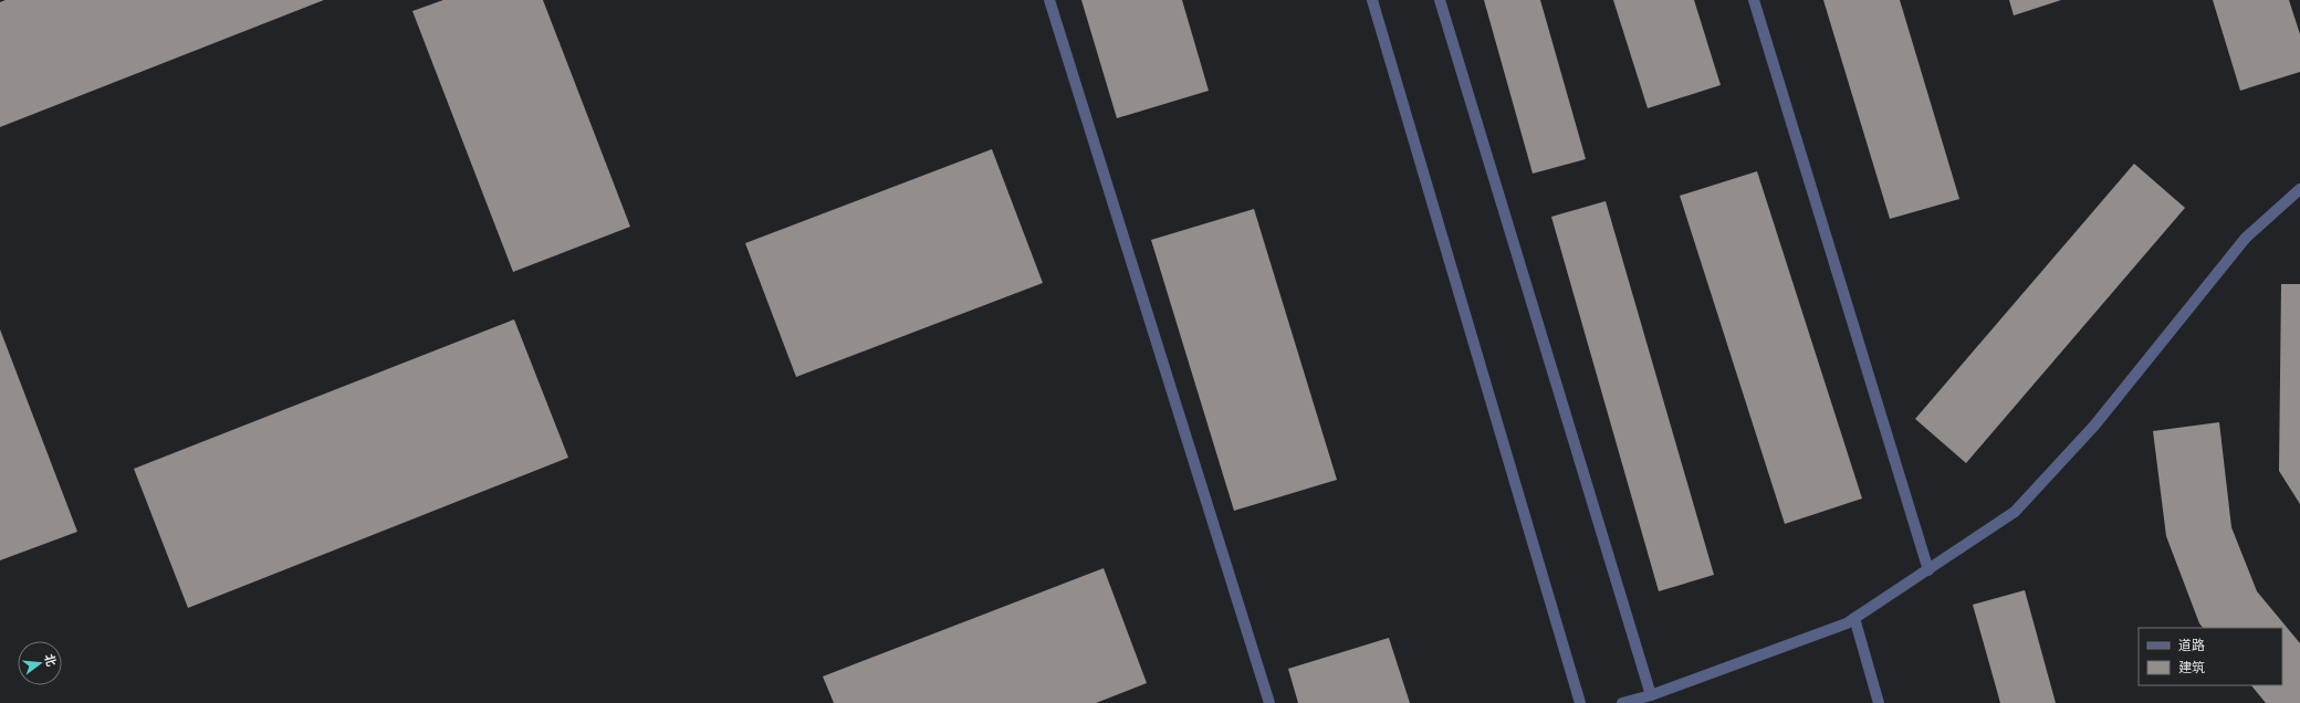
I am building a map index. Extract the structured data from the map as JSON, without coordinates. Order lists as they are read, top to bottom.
{
  "legend": ["道路", "建筑"],
  "north": "right"
}
